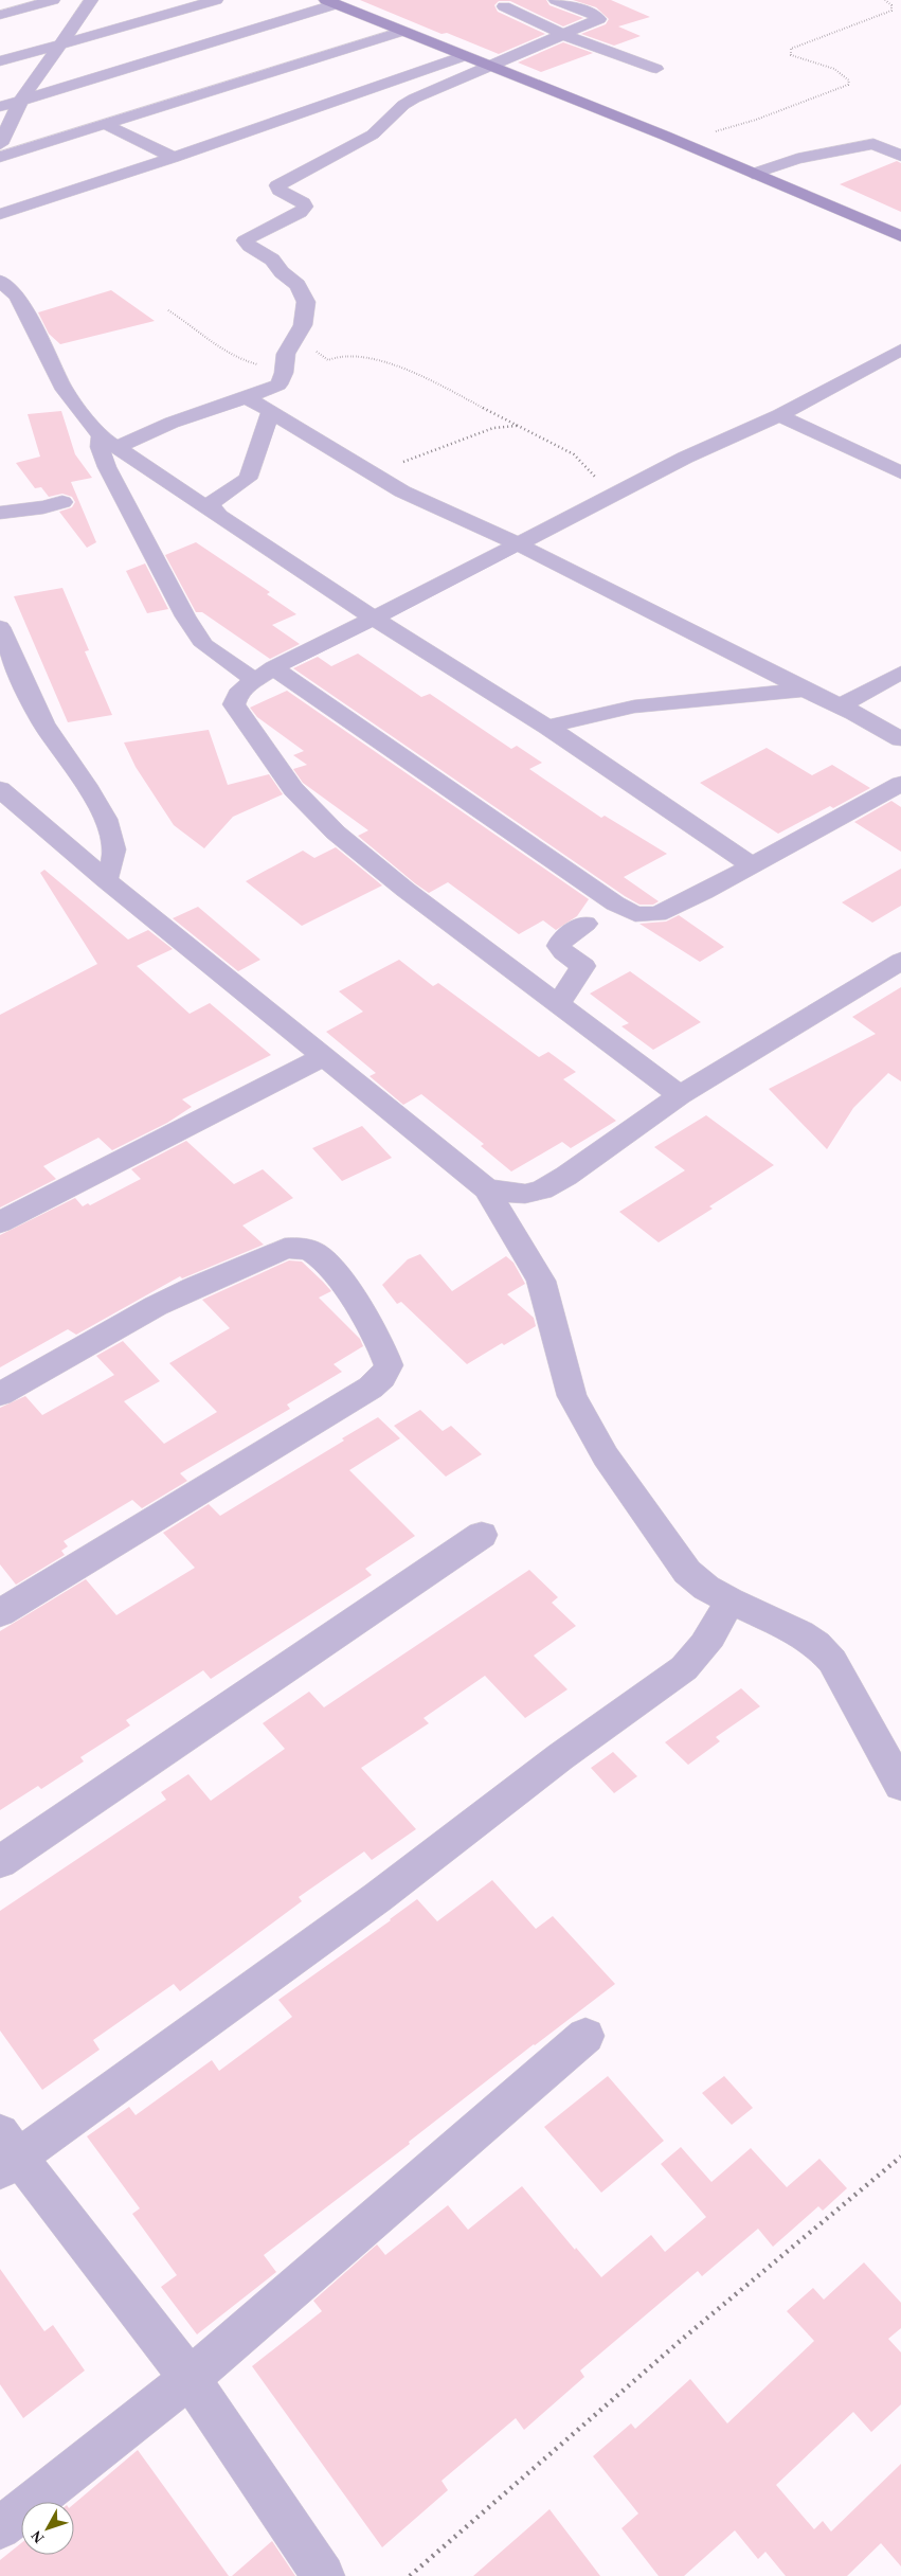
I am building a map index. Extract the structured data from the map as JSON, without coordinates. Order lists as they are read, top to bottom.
{
  "north": "bottom left"
}
